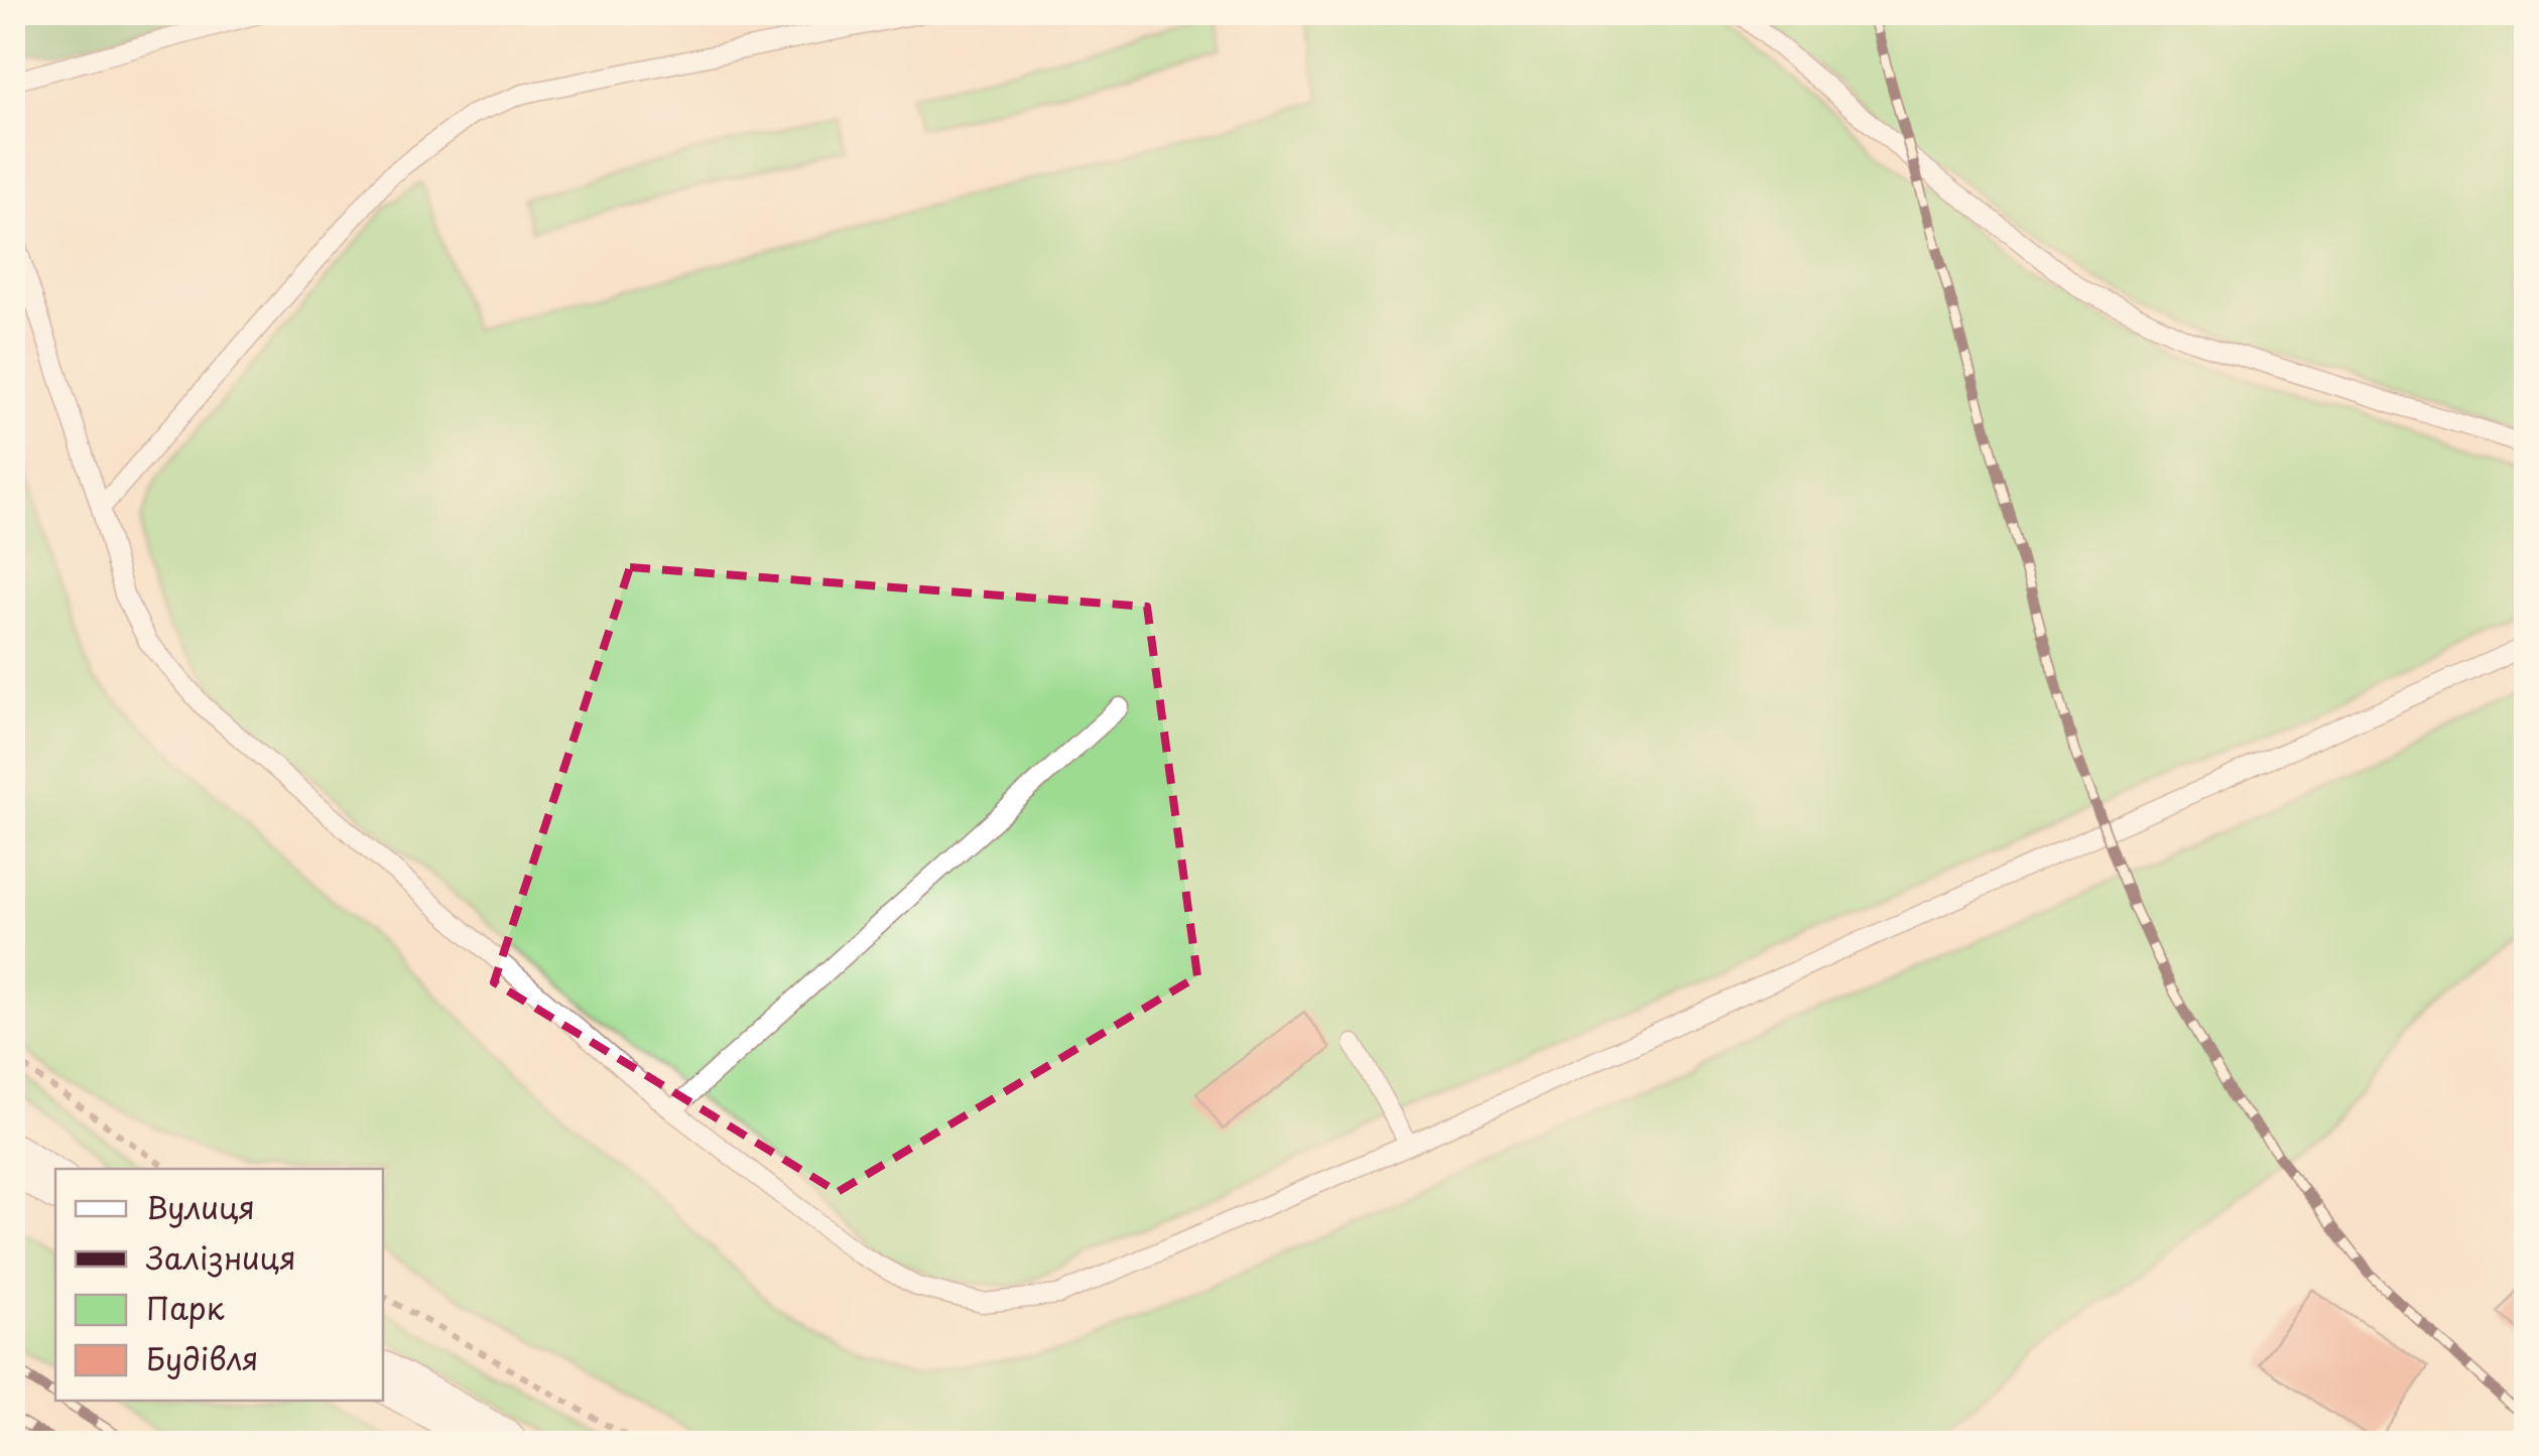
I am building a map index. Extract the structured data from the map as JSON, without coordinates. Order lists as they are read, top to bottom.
{
  "legend": [
    "Вулиця",
    "Залізниця",
    "Парк",
    "Будівля"
  ]
}
